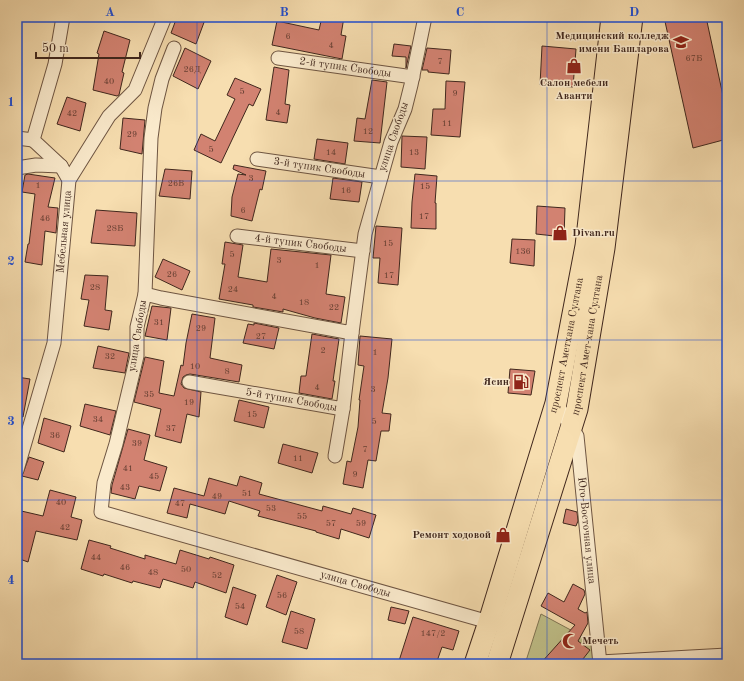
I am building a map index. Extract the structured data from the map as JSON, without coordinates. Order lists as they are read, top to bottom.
{
  "streets": {
    "main road": ["проспект Аметхана Султана", "проспект Амет-хана Султана"],
    "street": [
      "2-й тупик Свободы",
      "улица Свободы",
      "3-й тупик Свободы",
      "Мебельная улица",
      "4-й тупик Свободы",
      "5-й тупик Свободы",
      "Юго-Восточная улица"
    ]
  },
  "crossings": [
    ["2-й тупик Свободы", "улица Свободы"],
    ["улица Свободы", "3-й тупик Свободы"],
    ["улица Свободы", "4-й тупик Свободы"],
    ["улица Свободы", "проспект Аметхана Султана"],
    ["улица Свободы", "проспект Амет-хана Султана"],
    ["улица Свободы", "5-й тупик Свободы"],
    ["проспект Аметхана Султана", "Юго-Восточная улица"],
    ["проспект Амет-хана Султана", "Юго-Восточная улица"]
  ],
  "places": {
    "school or university": ["Медицинский колледж имени Башларова"],
    "shop": ["Салон мебели Аванти", "Divan.ru", "Ремонт ходовой"],
    "fuel station": ["Ясин"],
    "mosque": ["Мечеть"]
  },
  "house_numbers": [
    "6",
    "4",
    "67Б",
    "7",
    "26Д",
    "40",
    "5",
    "9",
    "4",
    "42",
    "11",
    "12",
    "29",
    "5",
    "14",
    "13",
    "3",
    "26В",
    "1",
    "15",
    "16",
    "6",
    "17",
    "46",
    "28Б",
    "15",
    "136",
    "5",
    "3",
    "1",
    "26",
    "17",
    "28",
    "24",
    "4",
    "18",
    "22",
    "31",
    "29",
    "27",
    "2",
    "1",
    "32",
    "10",
    "8",
    "4",
    "3",
    "35",
    "19",
    "15",
    "34",
    "5",
    "37",
    "36",
    "39",
    "7",
    "11",
    "41",
    "9",
    "45",
    "43",
    "51",
    "49",
    "40",
    "47",
    "53",
    "55",
    "57",
    "59",
    "42",
    "44",
    "46",
    "50",
    "48",
    "52",
    "56",
    "54",
    "58",
    "147/2"
  ],
  "scale_bar": "50 m",
  "grid": {
    "columns": [
      "A",
      "B",
      "C",
      "D"
    ],
    "rows": [
      "1",
      "2",
      "3",
      "4"
    ]
  }
}
